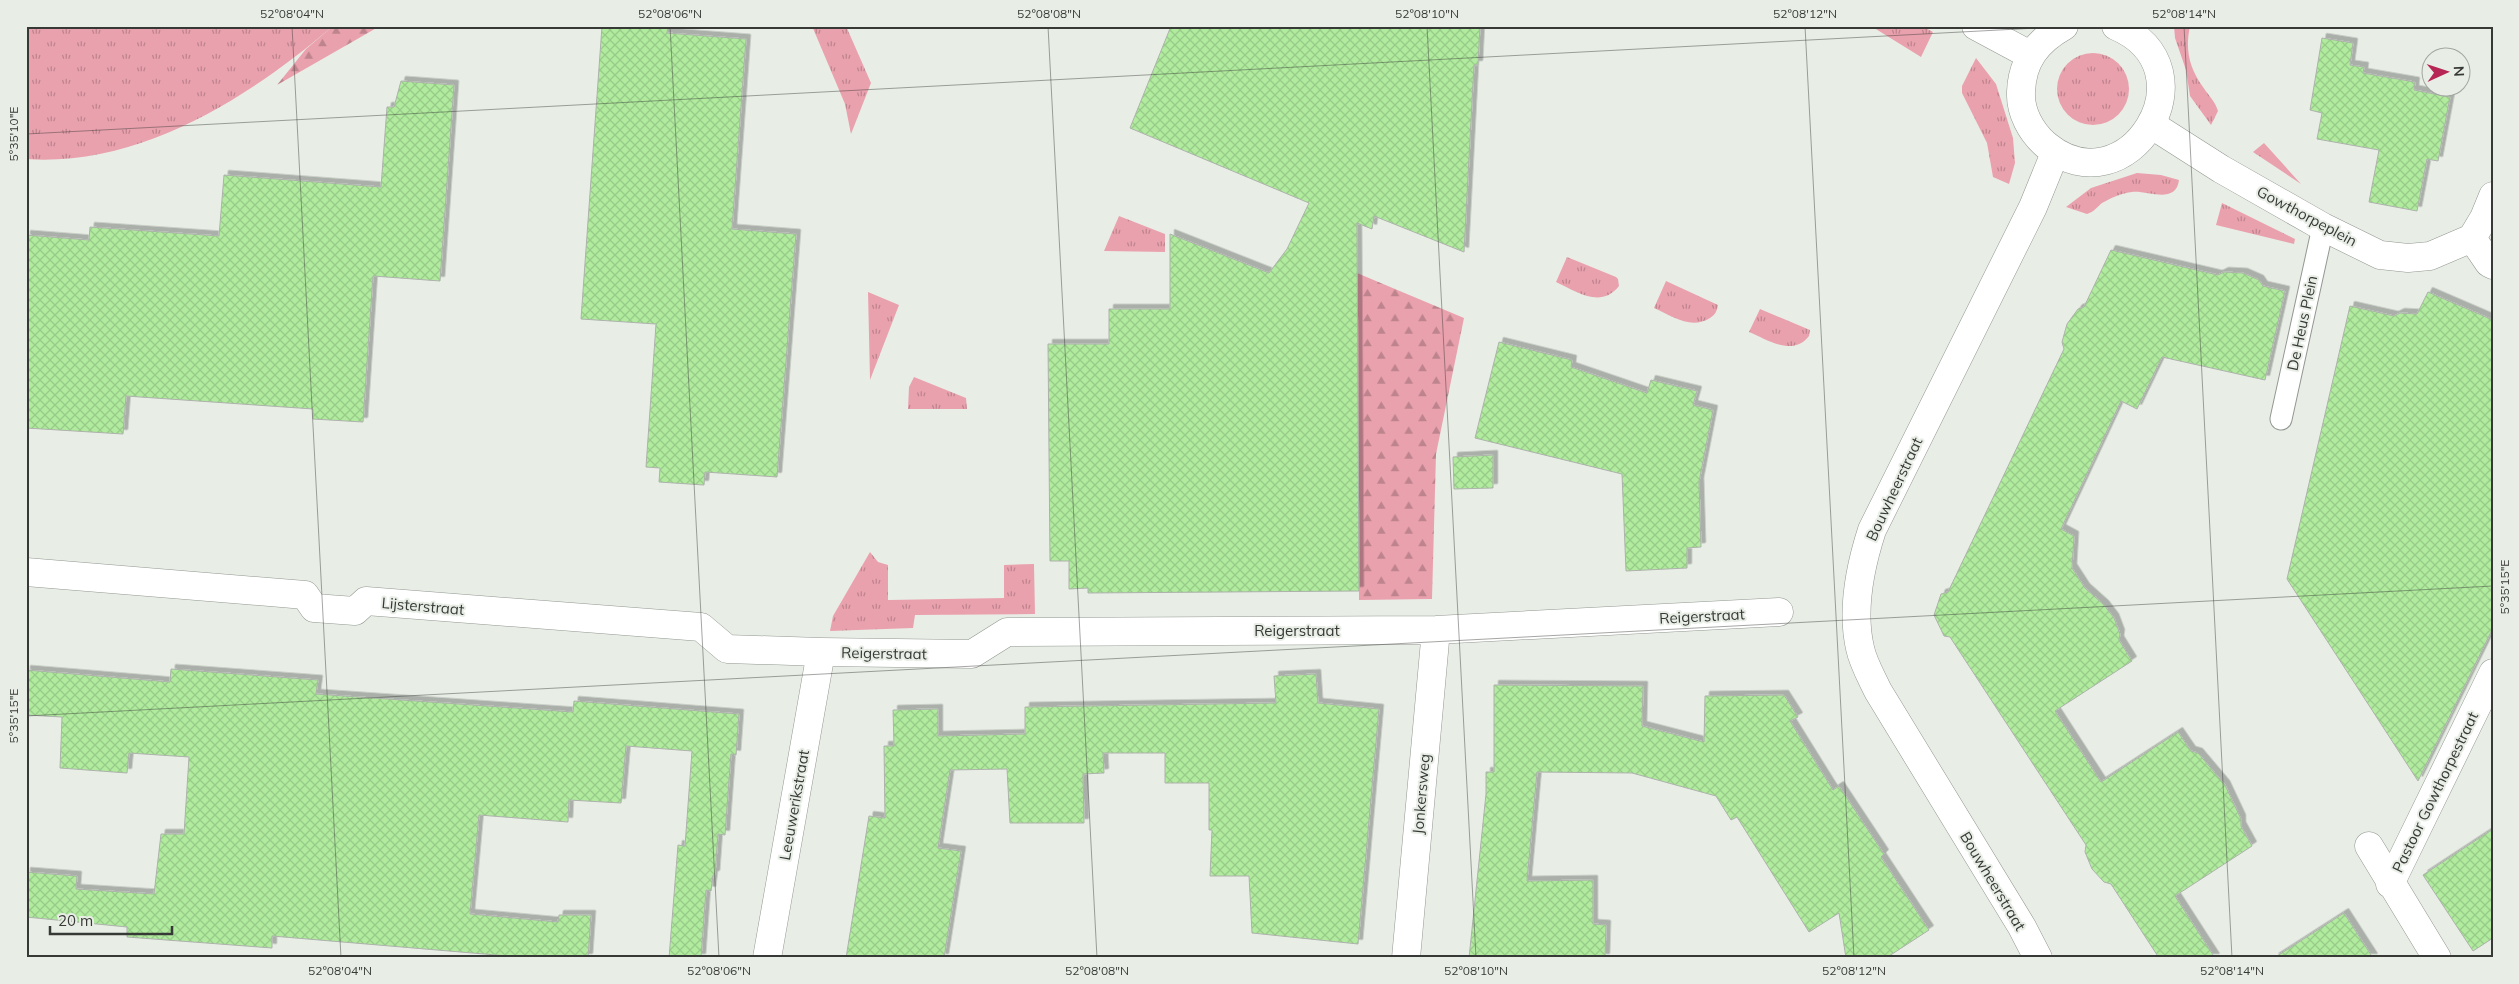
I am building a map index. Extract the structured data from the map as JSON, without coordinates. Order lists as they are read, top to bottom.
{
  "streets": {
    "street": [
      "Gowthorpeplein",
      "Bouwheerstraat",
      "Lijsterstraat",
      "Reigerstraat",
      "Pastoor Gowthorpestraat",
      "Jonkersweg",
      "Leeuwerikstraat"
    ],
    "lane": ["De Heus Plein"]
  },
  "crossings": [
    ["Gowthorpeplein", "De Heus Plein"],
    ["Lijsterstraat", "Reigerstraat"],
    ["Lijsterstraat", "Leeuwerikstraat"],
    ["Reigerstraat", "Jonkersweg"],
    ["Reigerstraat", "Leeuwerikstraat"]
  ],
  "scale_bar": "20 m",
  "north": "right",
  "coordinates": [
    "52°08'04\"N",
    "52°08'06\"N",
    "52°08'08\"N",
    "52°08'10\"N",
    "52°08'12\"N",
    "52°08'14\"N",
    "5°35'10\"E",
    "5°35'15\"E"
  ]
}
